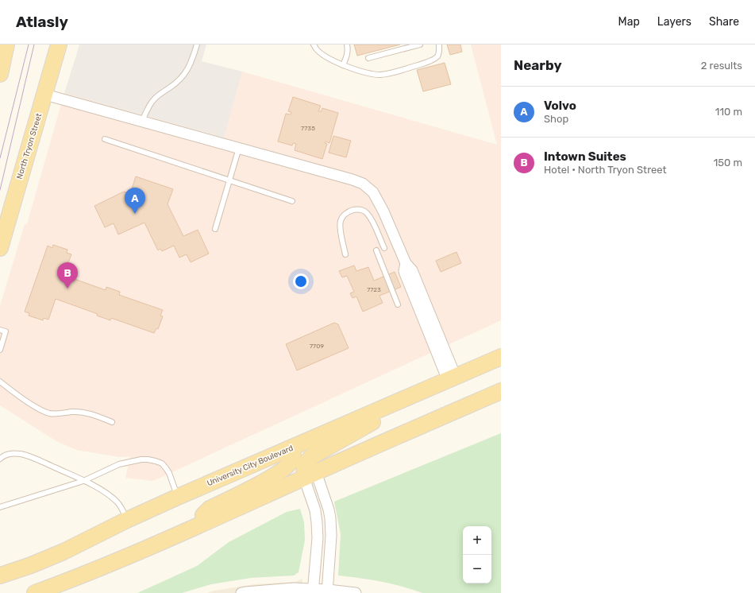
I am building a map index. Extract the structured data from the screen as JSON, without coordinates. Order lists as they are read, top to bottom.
{
  "streets": {
    "main road": ["North Tryon Street", "University City Boulevard"]
  },
  "house_numbers": ["7735", "7723", "7709"],
  "page": {
    "header": "Atlasly",
    "nav": ["Map", "Layers", "Share"],
    "heading": ["Nearby", "2 results"],
    "list": [
      {
        "mark": "A",
        "name": "Volvo",
        "note": "Shop",
        "value": "110 m"
      },
      {
        "mark": "B",
        "name": "Intown Suites",
        "note": "Hotel · North Tryon Street",
        "value": "150 m"
      }
    ],
    "pins": ["A", "B"],
    "map_buttons": ["+", "−"]
  }
}
